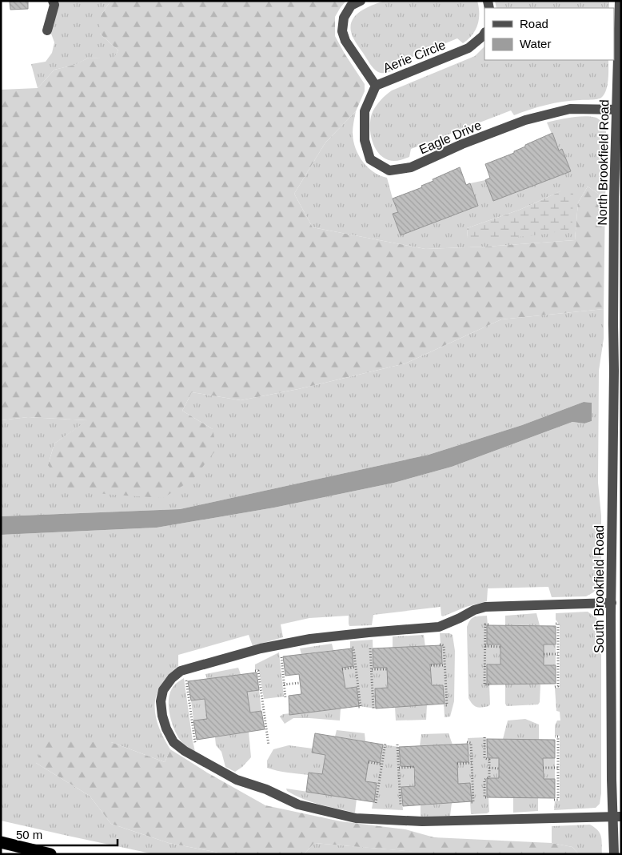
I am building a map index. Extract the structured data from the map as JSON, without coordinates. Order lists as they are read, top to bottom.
{
  "streets": {
    "street": [
      "Aerie Circle",
      "Eagle Drive",
      "North Brookfield Road",
      "South Brookfield Road"
    ]
  },
  "crossings": [
    ["Aerie Circle", "Eagle Drive"],
    ["Eagle Drive", "North Brookfield Road"],
    ["North Brookfield Road", "South Brookfield Road"]
  ],
  "legend": ["Road", "Water"],
  "scale_bar": "50 m"
}
